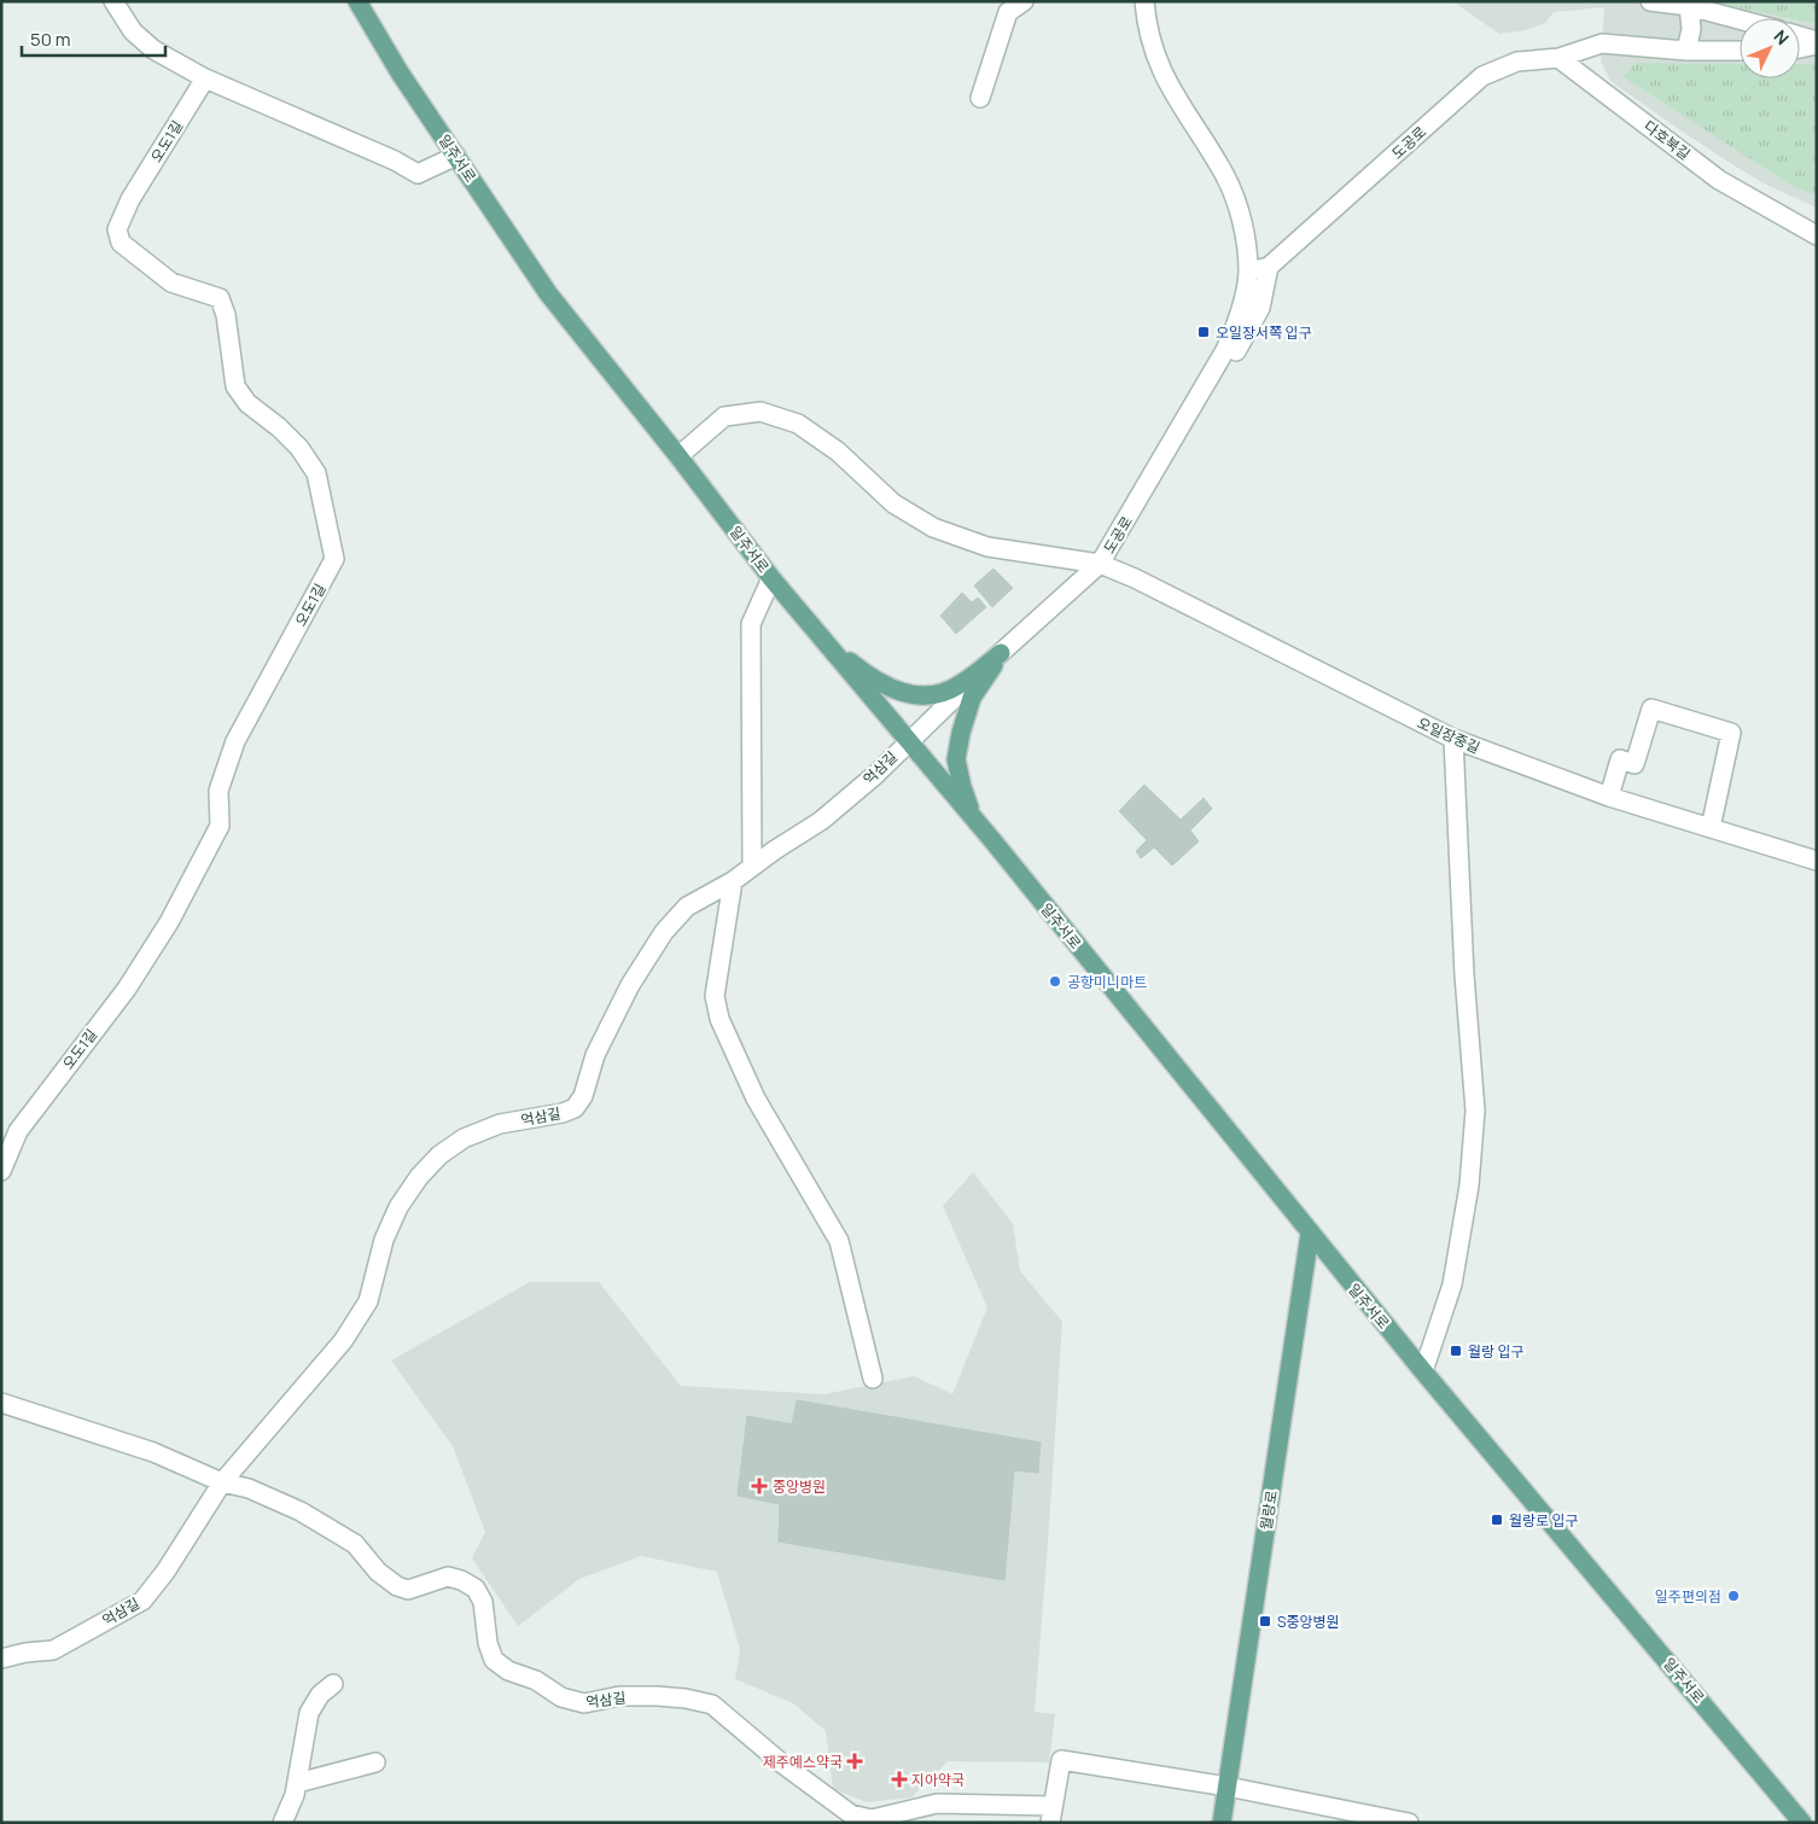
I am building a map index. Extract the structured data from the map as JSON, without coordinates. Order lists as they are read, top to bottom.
{
  "streets": {
    "main road": ["일주서로", "월랑로"],
    "street": [
      "다호북길",
      "오도1길",
      "도공로",
      "오일장중길",
      "억삼길"
    ]
  },
  "crossings": [
    ["다호북길", "도공로"],
    ["도공로", "일주서로"],
    ["도공로", "오일장중길"],
    ["도공로", "억삼길"],
    ["일주서로", "오일장중길"],
    ["일주서로", "억삼길"],
    ["일주서로", "월랑로"]
  ],
  "places": {
    "transit": [
      "오일장서쪽 입구",
      "월랑 입구",
      "월랑로 입구",
      "S중앙병원"
    ],
    "other": ["공항미니마트", "일주편의점"],
    "health": ["중앙병원", "제주예스약국", "지아약국"]
  },
  "scale_bar": "50 m",
  "north": "top right"
}
